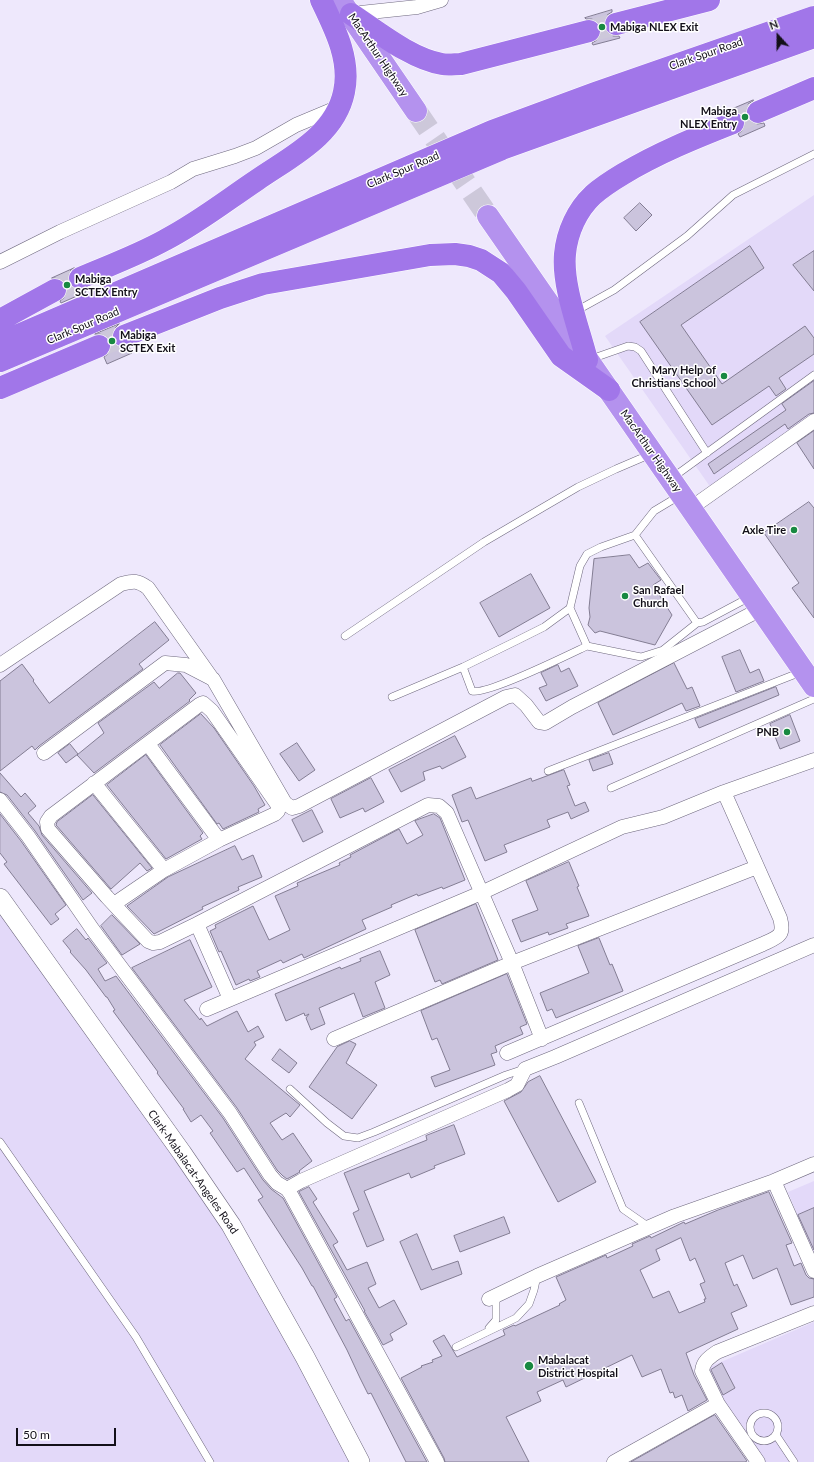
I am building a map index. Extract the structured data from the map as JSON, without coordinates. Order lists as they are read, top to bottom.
{
  "streets": {
    "highway": ["Clark Spur Road", "MacArthur Highway"],
    "main road": ["Clark-Mabalacat-Angeles Road"]
  },
  "places": [
    "Mabiga NLEX Exit",
    "Mabiga NLEX Entry",
    "Mabiga SCTEX Entry",
    "Mabiga SCTEX Exit",
    "Mary Help of Christians School",
    "Axle Tire",
    "San Rafael Church",
    "PNB",
    "Mabalacat District Hospital"
  ],
  "scale_bar": "50 m",
  "north": "top"
}
